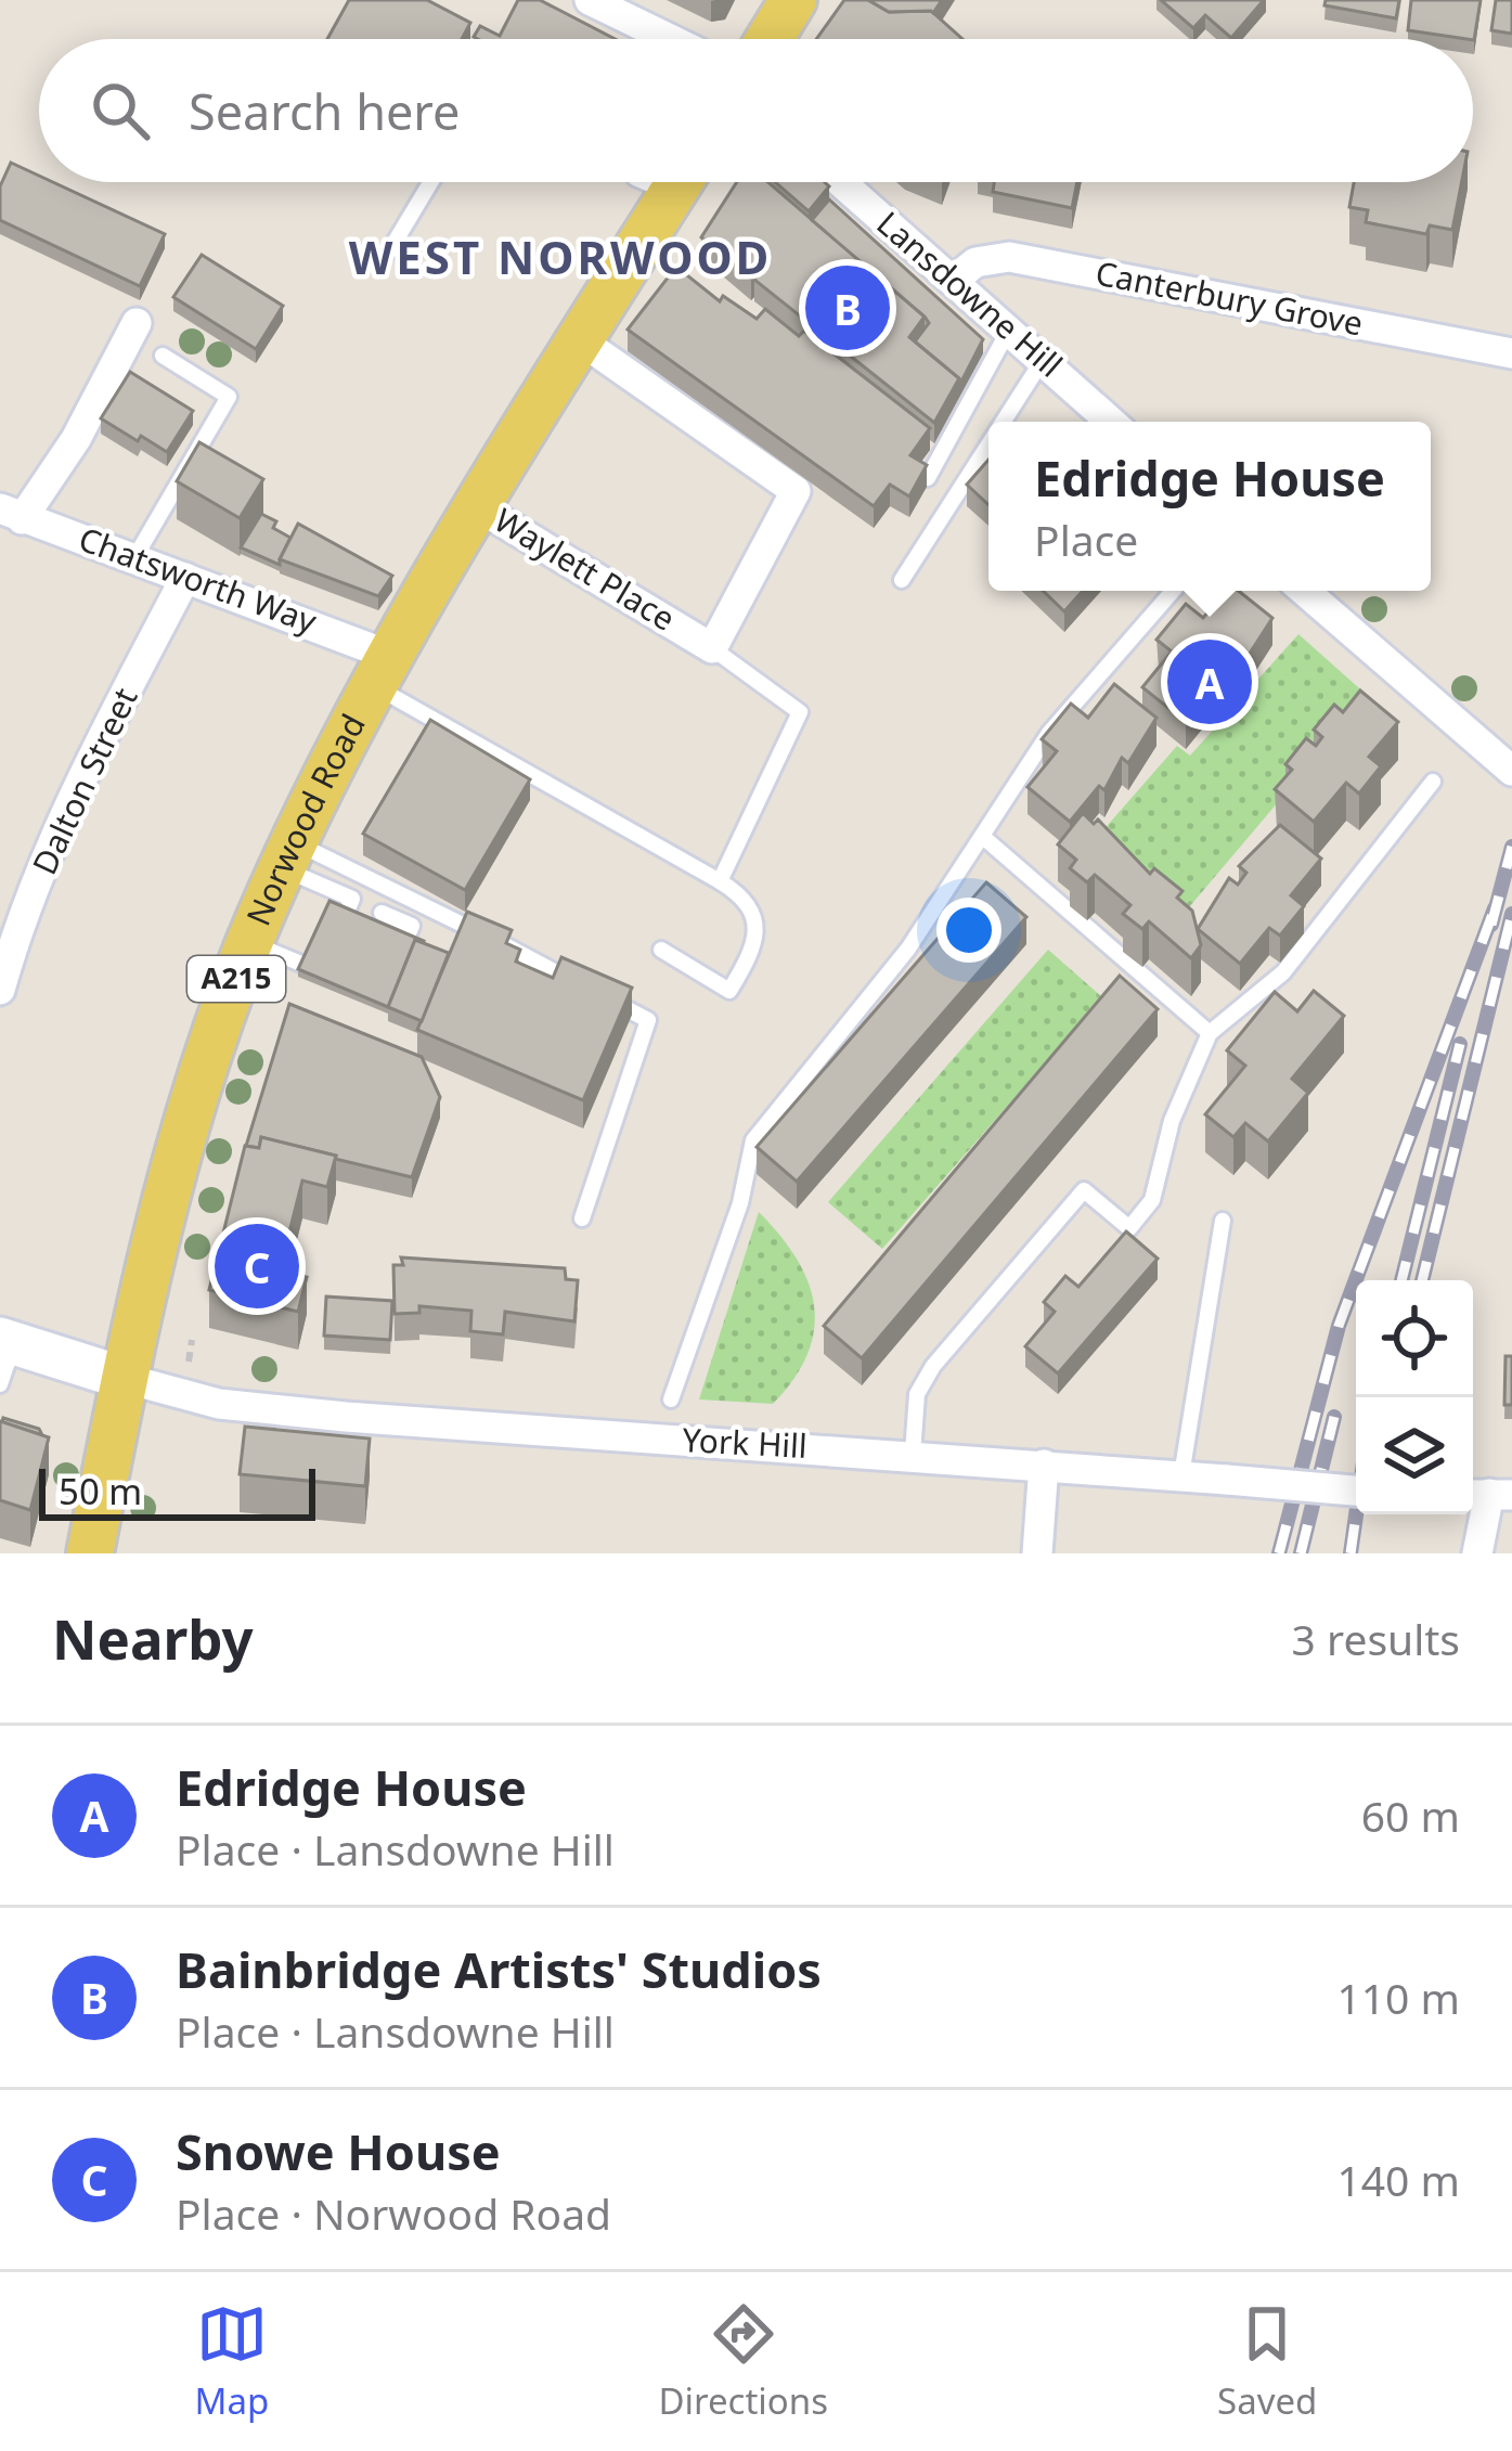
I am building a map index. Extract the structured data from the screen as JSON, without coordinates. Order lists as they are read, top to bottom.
{
  "streets": {
    "main road": ["Norwood Road", "A215"],
    "street": [
      "Lansdowne Hill",
      "Canterbury Grove",
      "Waylett Place",
      "Chatsworth Way",
      "Dalton Street",
      "York Hill"
    ]
  },
  "crossings": [
    ["Lansdowne Hill", "Canterbury Grove"],
    ["Waylett Place", "Norwood Road"],
    ["Chatsworth Way", "Dalton Street"],
    ["Chatsworth Way", "Norwood Road"],
    ["Norwood Road", "York Hill"]
  ],
  "districts": ["WEST NORWOOD"],
  "scale_bar": "50 m",
  "page": {
    "search": "Search here",
    "pins": ["B", "A", "C"],
    "popup": ["Edridge House", "Place"],
    "scale": "50 m",
    "heading": ["Nearby", "3 results"],
    "list": [
      {
        "mark": "A",
        "name": "Edridge House",
        "note": "Place · Lansdowne Hill",
        "value": "60 m"
      },
      {
        "mark": "B",
        "name": "Bainbridge Artists' Studios",
        "note": "Place · Lansdowne Hill",
        "value": "110 m"
      },
      {
        "mark": "C",
        "name": "Snowe House",
        "note": "Place · Norwood Road",
        "value": "140 m"
      }
    ],
    "nav": ["Map", "Directions", "Saved"]
  }
}
